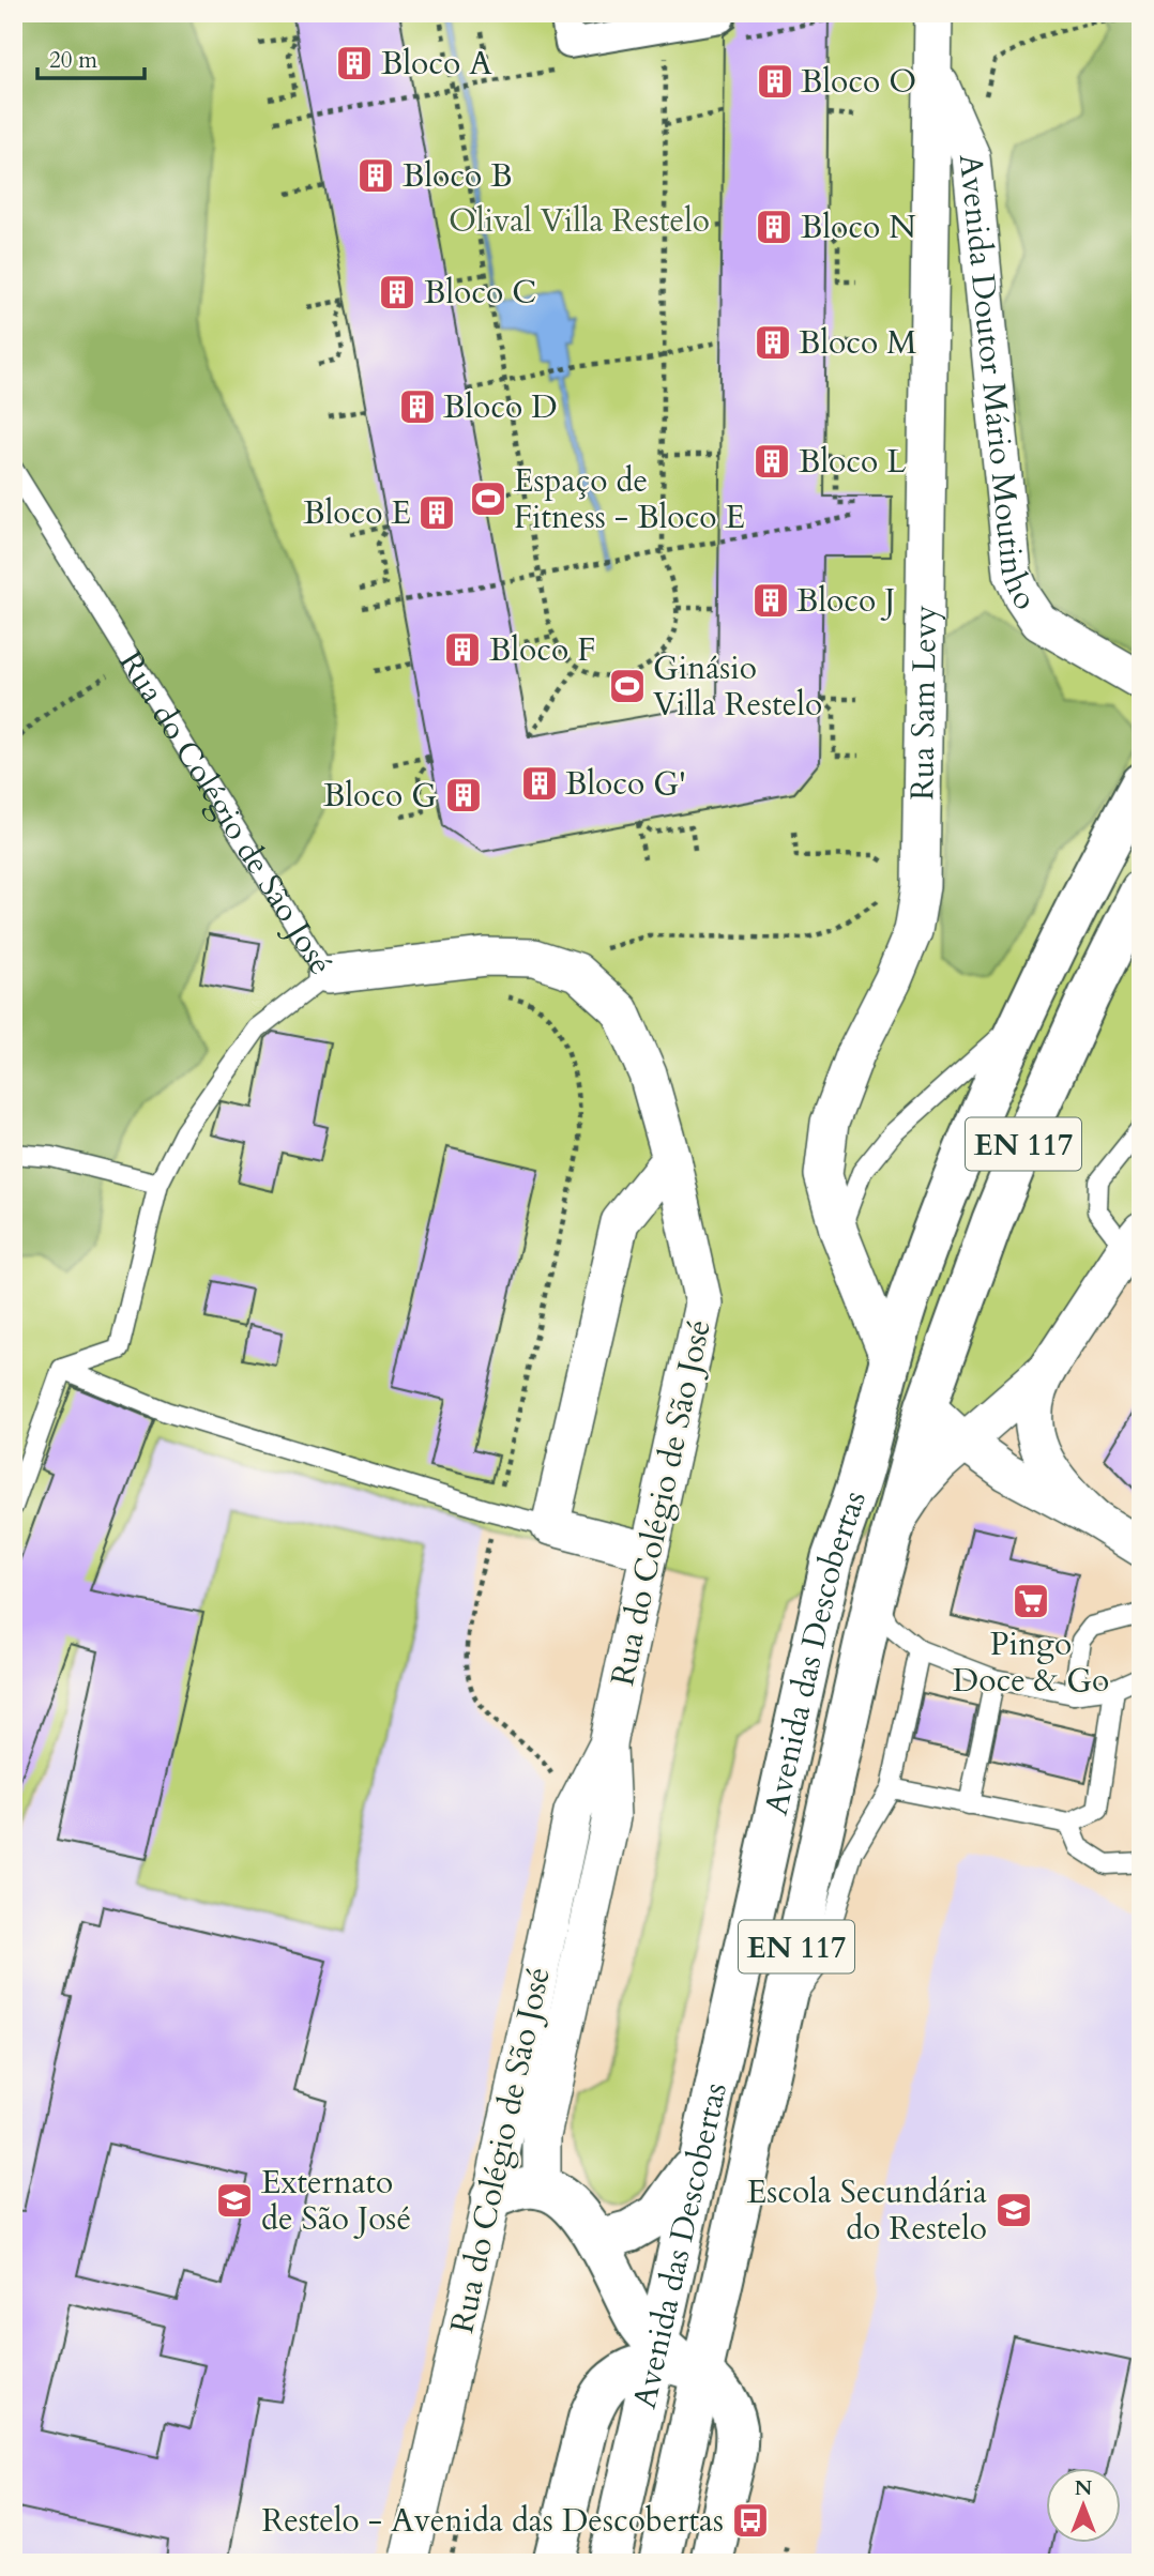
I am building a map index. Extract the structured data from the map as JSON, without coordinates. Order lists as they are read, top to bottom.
{
  "streets": {
    "main road": ["EN 117", "Avenida das Descobertas"],
    "street": ["Avenida Doutor Mário Moutinho", "Rua Sam Levy", "Rua do Colégio de São José"]
  },
  "crossings": [
    ["Avenida Doutor Mário Moutinho", "Rua Sam Levy"],
    ["Rua Sam Levy", "Avenida das Descobertas"]
  ],
  "parks": ["Olival Villa Restelo"],
  "places": {
    "building": [
      "Bloco A",
      "Bloco O",
      "Bloco B",
      "Bloco N",
      "Bloco C",
      "Bloco M",
      "Bloco D",
      "Bloco L",
      "Bloco E",
      "Bloco J",
      "Bloco F",
      "Bloco G'",
      "Bloco G"
    ],
    "sports": ["Espaço de Fitness - Bloco E", "Ginásio Villa Restelo"],
    "supermarket": ["Pingo Doce & Go"],
    "school or university": ["Externato de São José", "Escola Secundária do Restelo"],
    "bus stop": ["Restelo - Avenida das Descobertas"]
  },
  "scale_bar": "20 m",
  "north": "top"
}
